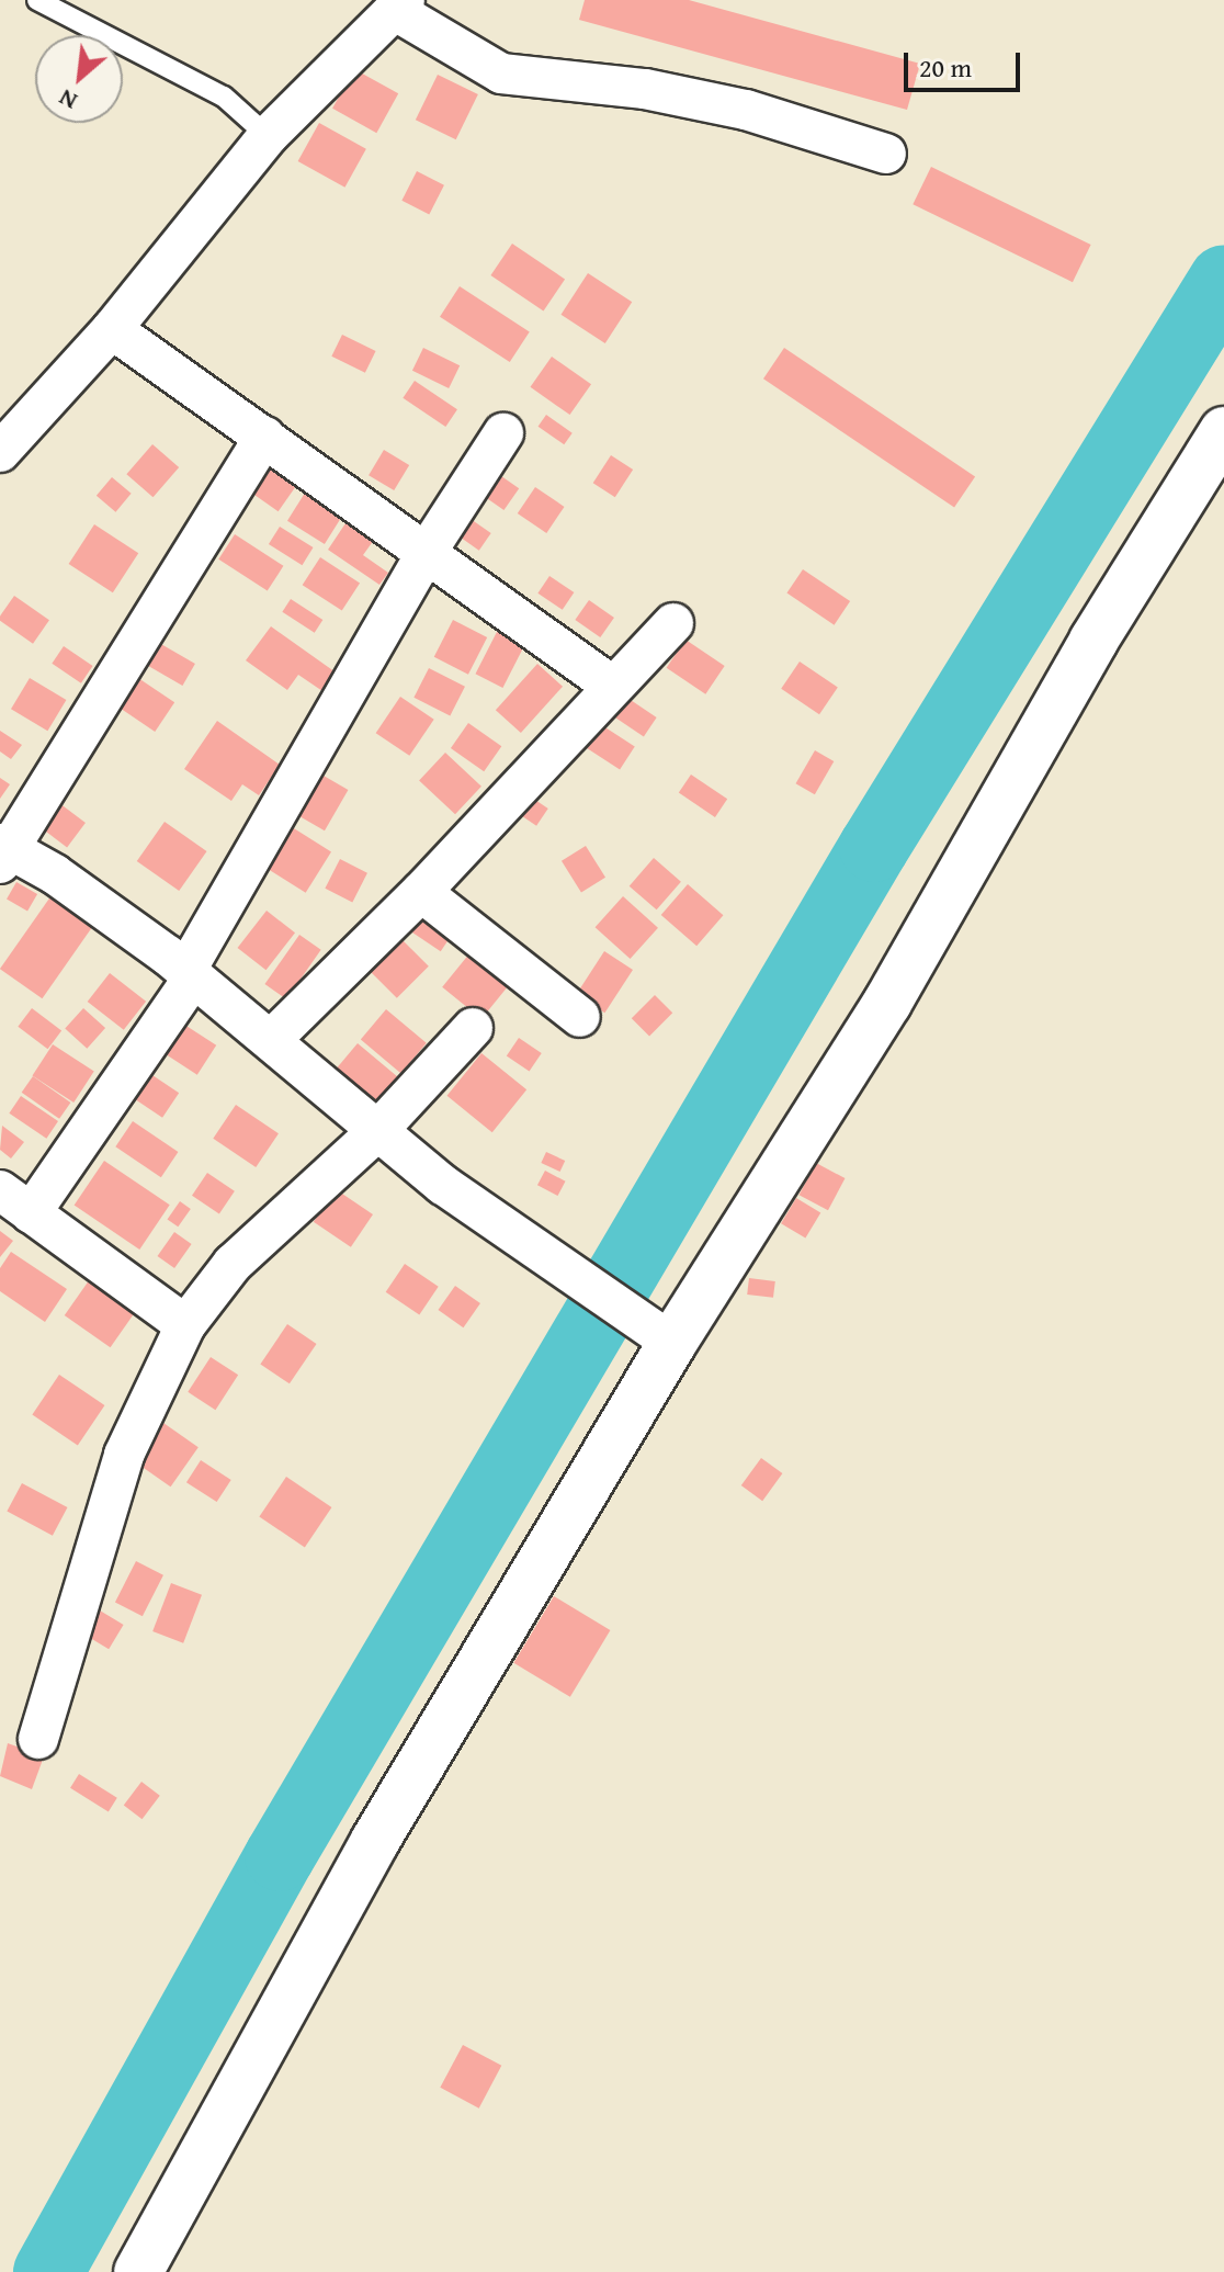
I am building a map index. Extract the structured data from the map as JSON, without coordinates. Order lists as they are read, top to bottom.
{
  "scale_bar": "20 m",
  "north": "bottom left"
}
